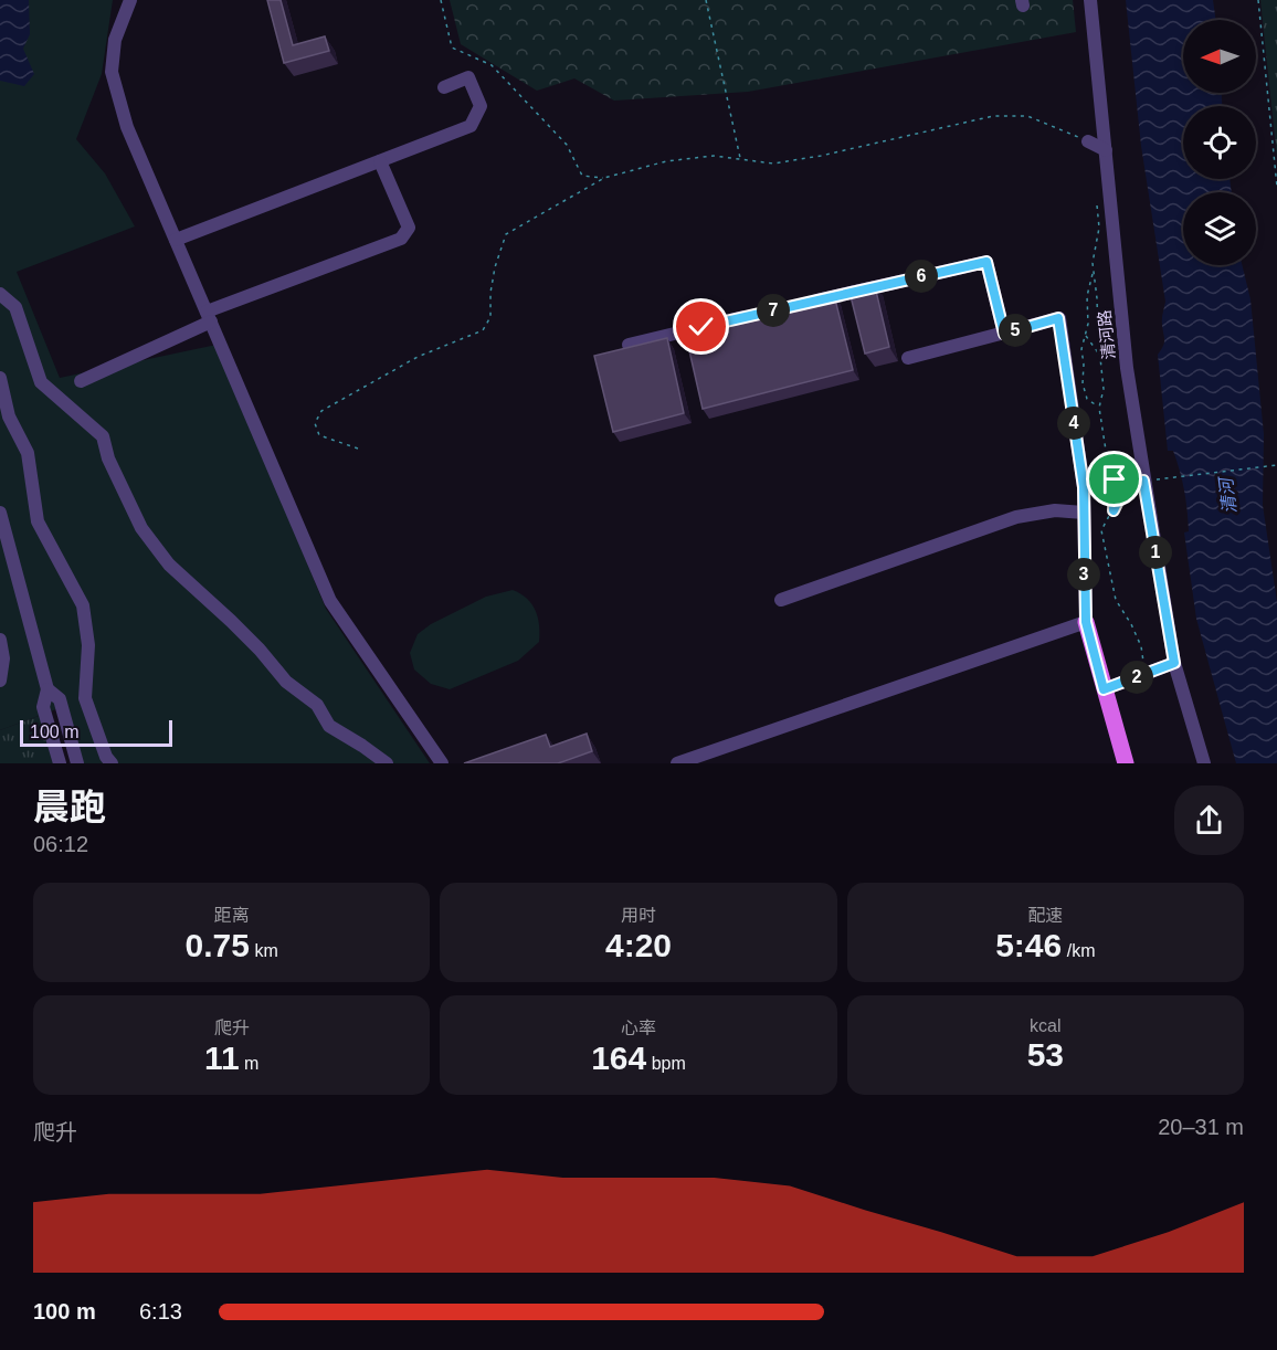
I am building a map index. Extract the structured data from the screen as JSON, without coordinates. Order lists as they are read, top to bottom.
{
  "streets": {
    "street": ["清河路"]
  },
  "water": ["清河"],
  "scale_bar": "100 m",
  "north": "left",
  "page": {
    "pins": [
      "6",
      "7",
      "5",
      "4",
      "1",
      "3",
      "2"
    ],
    "scale": "100 m",
    "heading": ["晨跑", "06:12"],
    "stats": [
      ["距离", "0.75 km"],
      ["用时", "4:20"],
      ["配速", "5:46 /km"],
      ["爬升", "11 m"],
      ["心率", "164 bpm"],
      ["kcal", "53"]
    ],
    "chart": ["爬升", "20–31 m"],
    "list": [
      {
        "name": "100 m",
        "note": "6:13"
      }
    ]
  }
}
